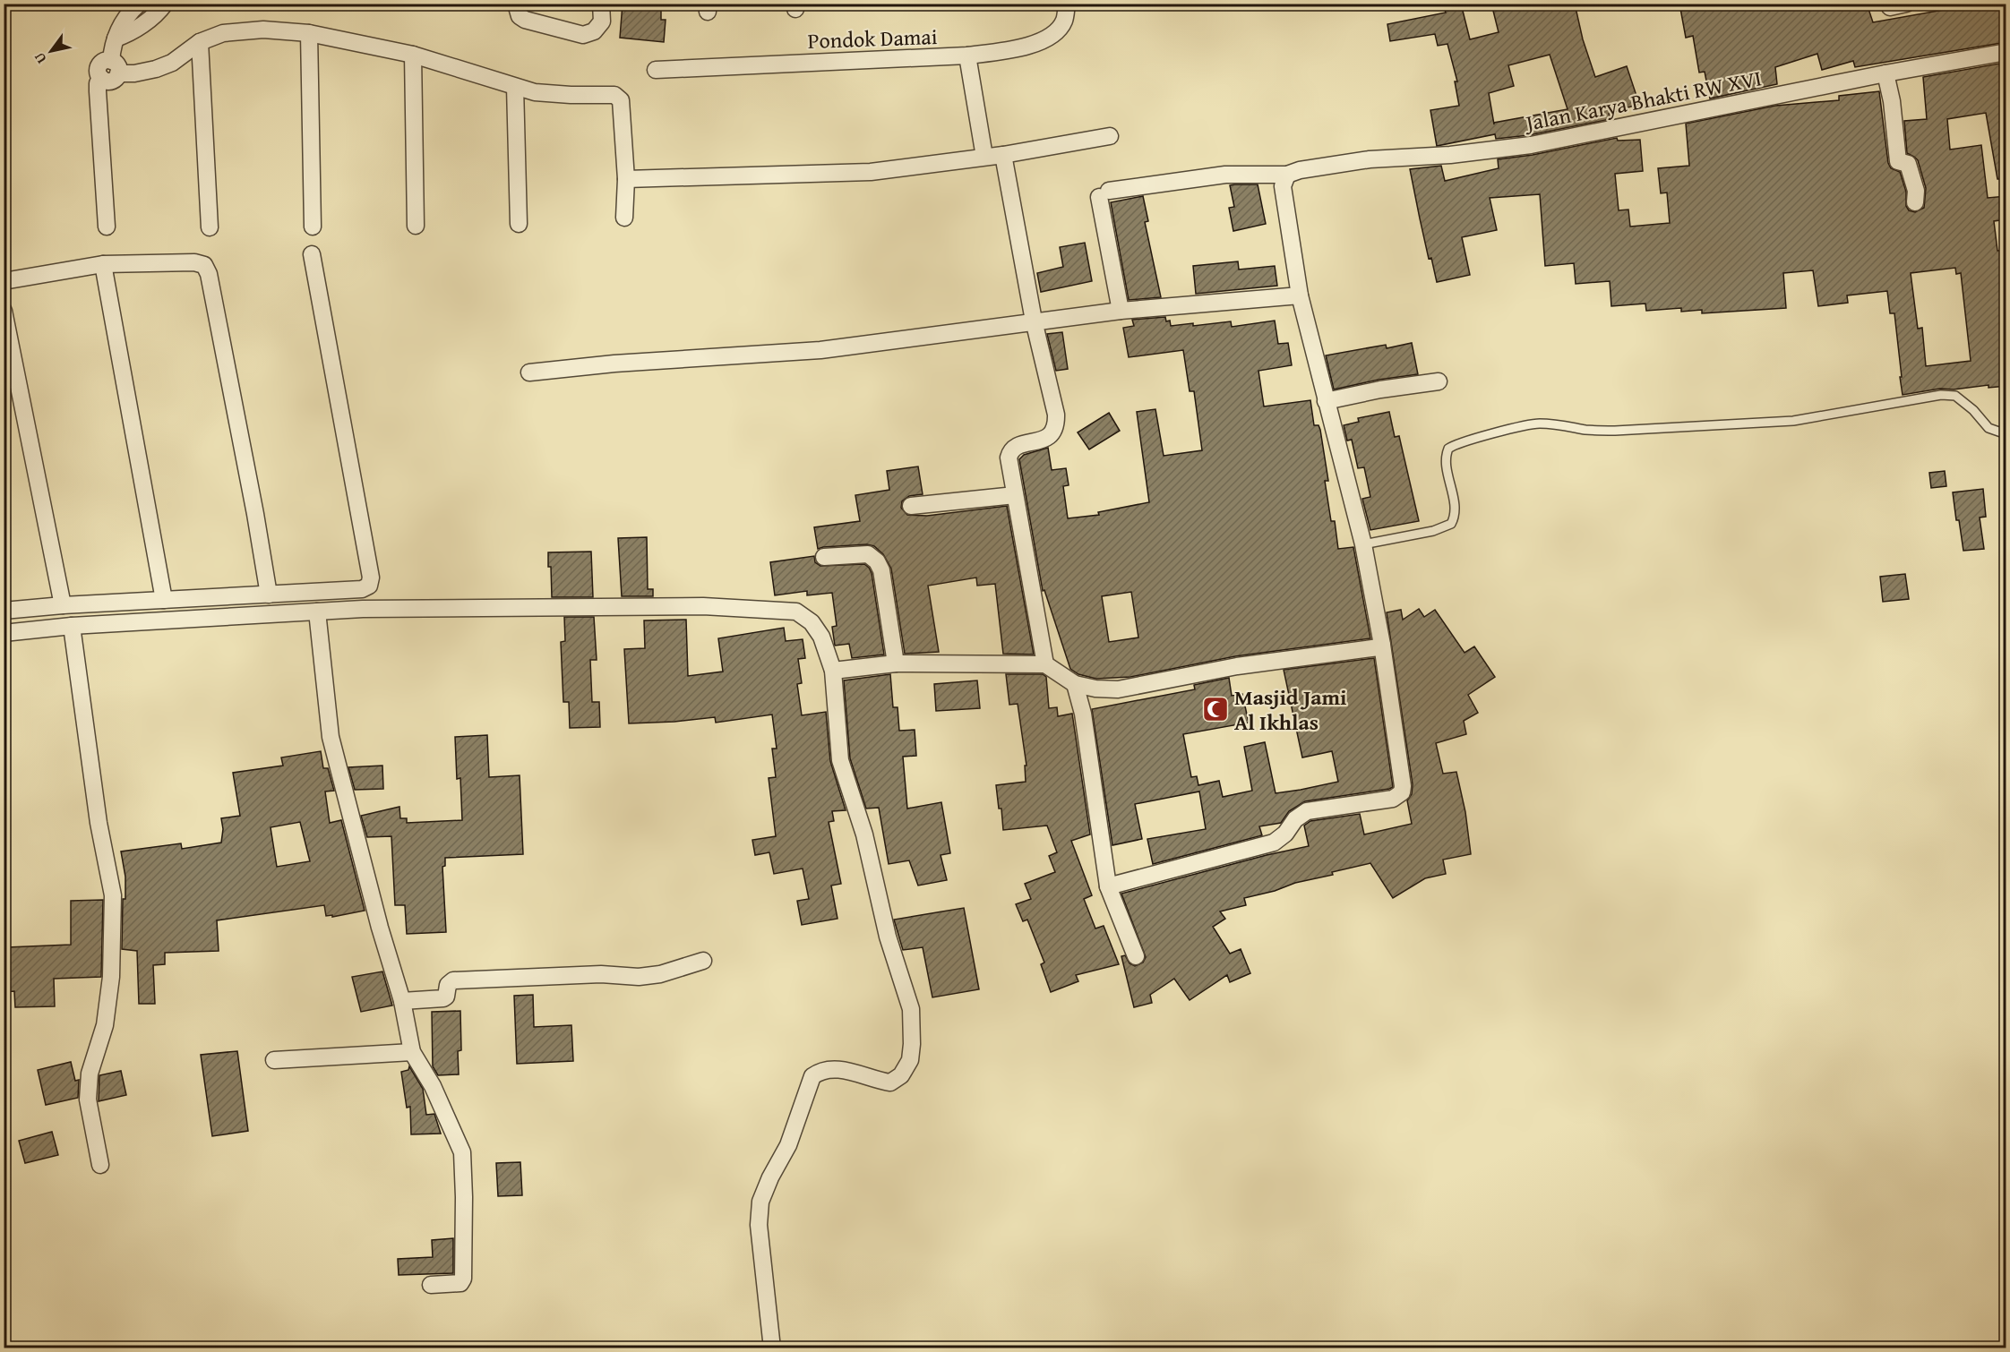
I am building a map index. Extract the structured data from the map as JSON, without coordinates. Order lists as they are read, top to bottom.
{
  "streets": {
    "street": ["Pondok Damai", "Jalan Karya Bhakti RW XVI"]
  },
  "places": {
    "mosque": ["Masjid Jami Al Ikhlas"]
  },
  "north": "bottom left"
}
